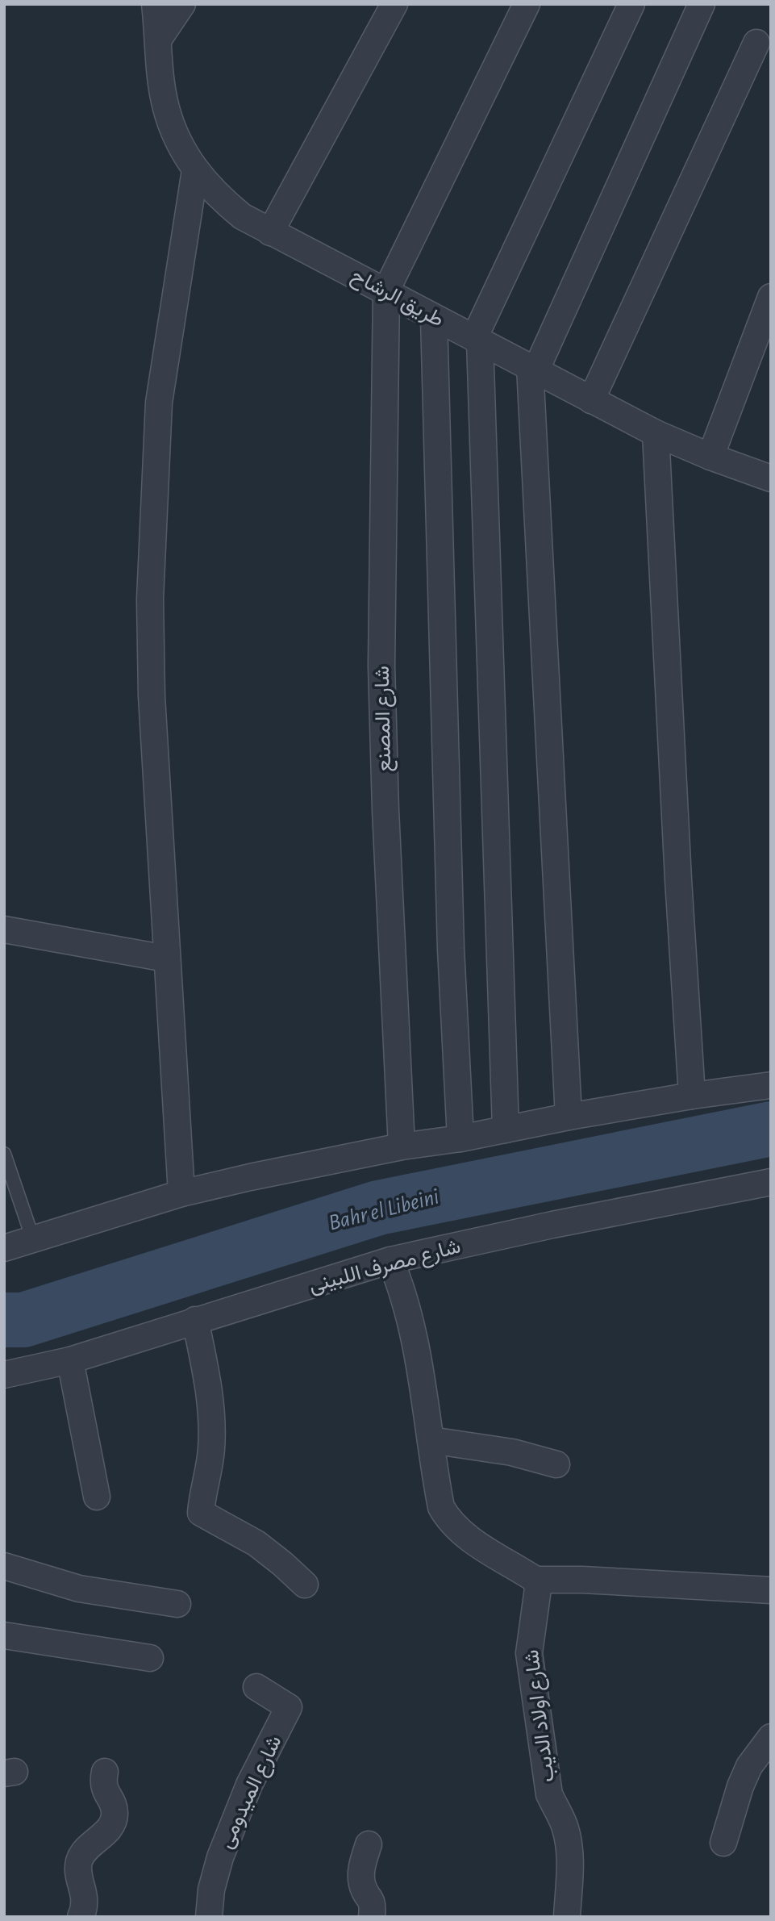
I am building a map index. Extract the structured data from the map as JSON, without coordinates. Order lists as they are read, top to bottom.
{
  "streets": {
    "street": [
      "طريق الرشاح",
      "شارع المصنع",
      "شارع مصرف اللبينى",
      "شارع اولاد الديب",
      "شارع الميدومى"
    ]
  },
  "crossings": [
    ["طريق الرشاح", "شارع المصنع"]
  ],
  "water": ["Bahr el Libeini"]
}
